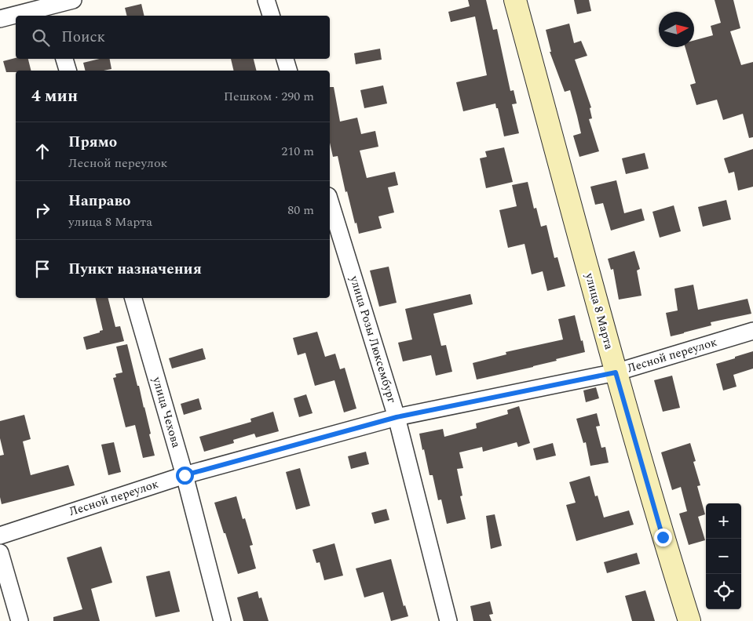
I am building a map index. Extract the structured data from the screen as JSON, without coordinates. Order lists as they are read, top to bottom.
{
  "streets": {
    "main road": ["улица 8 Марта"],
    "street": ["улица Розы Люксембург", "Лесной переулок", "улица Чехова"]
  },
  "crossings": [
    ["улица 8 Марта", "Лесной переулок"],
    ["улица Розы Люксембург", "Лесной переулок"],
    ["Лесной переулок", "улица Чехова"]
  ],
  "north": "right",
  "page": {
    "search": "Поиск",
    "heading": ["4 мин", "Пешком · 290 m"],
    "list": [
      ["Прямо", "Лесной переулок", "210 m"],
      ["Направо", "улица 8 Марта", "80 m"],
      "Пункт назначения"
    ],
    "map_buttons": ["+", "−"]
  }
}
